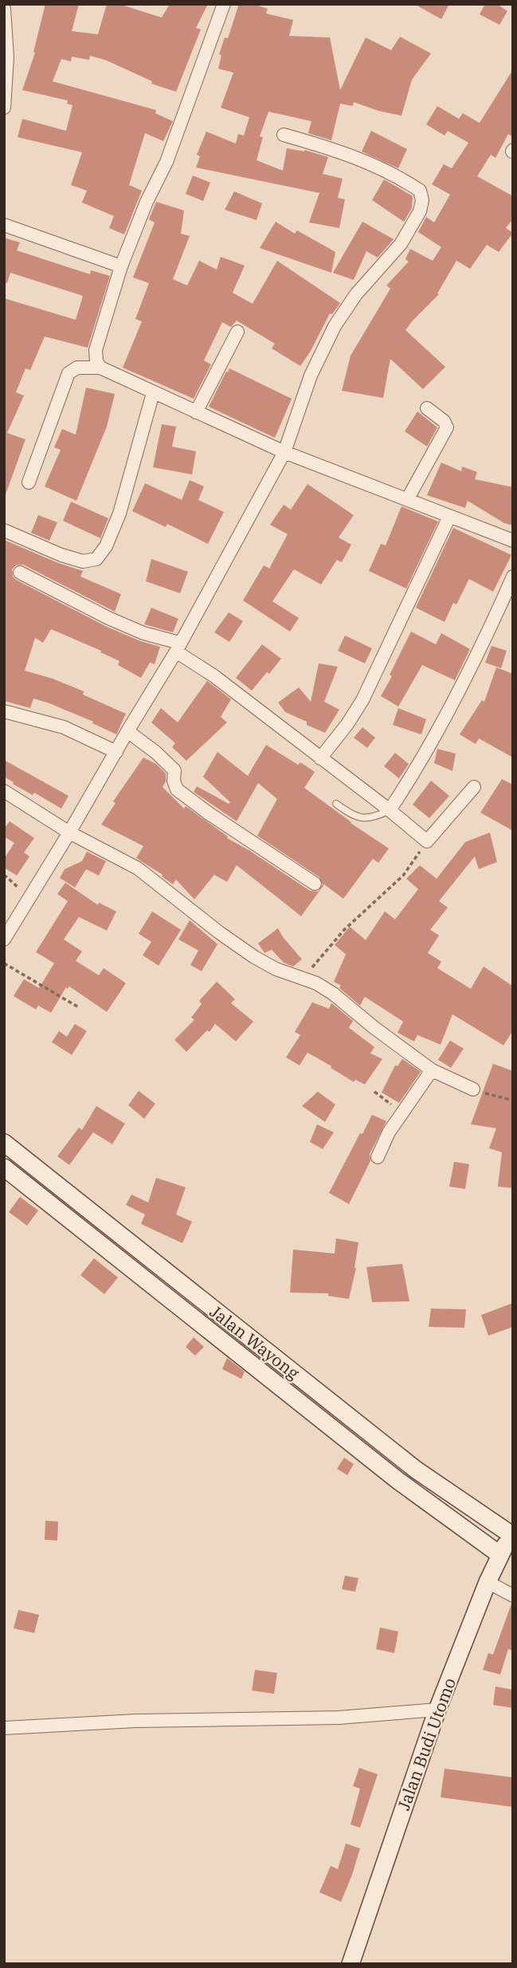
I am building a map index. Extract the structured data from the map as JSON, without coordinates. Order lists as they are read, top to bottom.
{
  "streets": {
    "street": ["Jalan Wayong", "Jalan Budi Utomo"]
  },
  "crossings": [
    ["Jalan Wayong", "Jalan Budi Utomo"]
  ]
}
